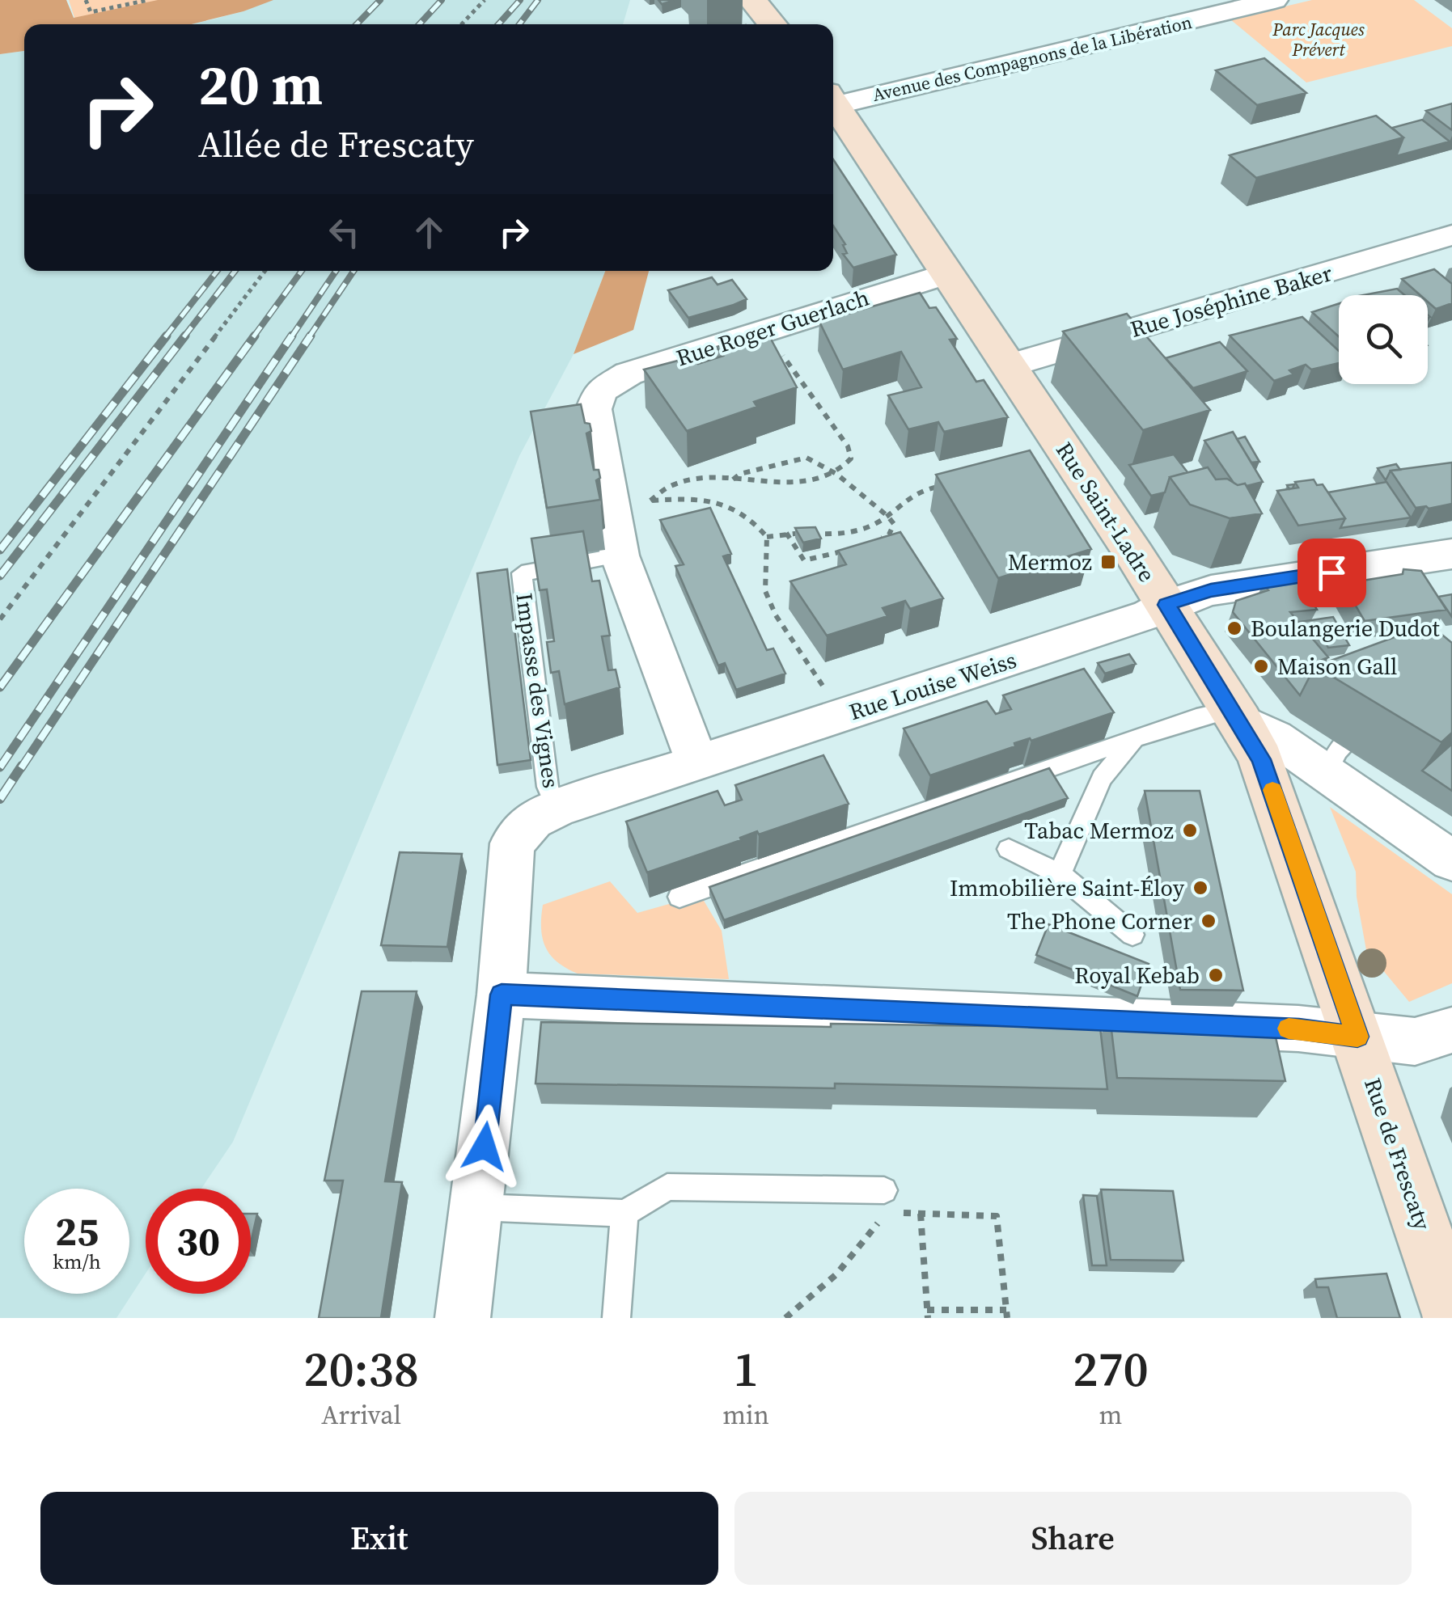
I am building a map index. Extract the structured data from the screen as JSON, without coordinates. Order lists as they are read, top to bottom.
{
  "streets": {
    "street": [
      "Avenue des Compagnons de la Libération",
      "Rue Joséphine Baker",
      "Rue Roger Guerlach",
      "Rue Saint-Ladre",
      "Rue Louise Weiss",
      "Rue de Frescaty"
    ],
    "lane": ["Impasse des Vignes"]
  },
  "crossings": [
    ["Rue Joséphine Baker", "Rue Saint-Ladre"],
    ["Rue Roger Guerlach", "Rue Saint-Ladre"],
    ["Rue Saint-Ladre", "Rue Louise Weiss"],
    ["Rue Saint-Ladre", "Rue de Frescaty"],
    ["Rue Louise Weiss", "Impasse des Vignes"]
  ],
  "parks": ["Parc Jacques Prévert"],
  "places": {
    "transit": ["Mermoz"],
    "other": [
      "Boulangerie Dudot",
      "Maison Gall",
      "Tabac Mermoz",
      "Immobilière Saint-Éloy",
      "The Phone Corner",
      "Royal Kebab"
    ]
  },
  "page": {
    "turn": ["20 m", "Allée de Frescaty"],
    "speed": "25 km/h",
    "limit": "30",
    "eta": [
      "20:38",
      "Arrival",
      "1",
      "min",
      "270",
      "m"
    ],
    "buttons": ["Exit", "Share"]
  }
}
